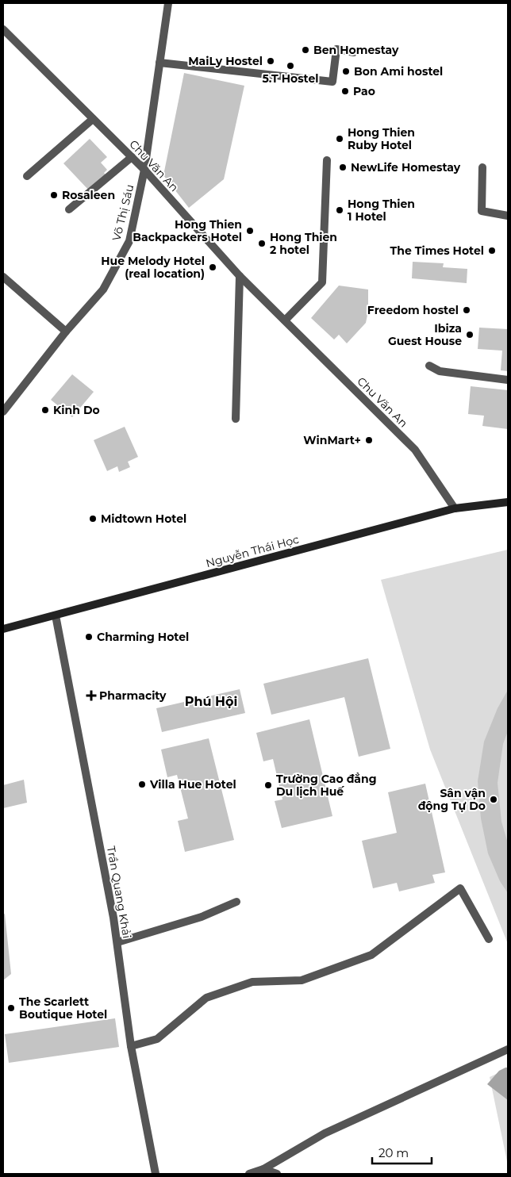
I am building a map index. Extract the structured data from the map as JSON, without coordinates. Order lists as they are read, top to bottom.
{
  "streets": {
    "street": [
      "Chu Văn An",
      "Võ Thị Sáu",
      "Nguyễn Thái Học",
      "Trần Quang Khải"
    ]
  },
  "crossings": [
    ["Chu Văn An", "Võ Thị Sáu"],
    ["Chu Văn An", "Nguyễn Thái Học"],
    ["Nguyễn Thái Học", "Trần Quang Khải"]
  ],
  "districts": ["Phú Hội"],
  "places": {
    "other": [
      "Ben Homestay",
      "MaiLy Hostel",
      "5.T Hostel",
      "Bon Ami hostel",
      "Pao",
      "Hong Thien Ruby Hotel",
      "NewLife Homestay",
      "Rosaleen",
      "Hong Thien 1 Hotel",
      "Hong Thien Backpackers Hotel",
      "Hong Thien 2 hotel",
      "The Times Hotel",
      "Hue Melody Hotel (real location)",
      "Freedom hostel",
      "Ibiza Guest House",
      "Kinh Do",
      "WinMart+",
      "Midtown Hotel",
      "Charming Hotel",
      "Villa Hue Hotel",
      "Trường Cao đẳng Du lịch Huế",
      "Sân vận động Tự Do",
      "The Scarlett Boutique Hotel"
    ],
    "health": ["Pharmacity"]
  },
  "scale_bar": "20 m"
}
